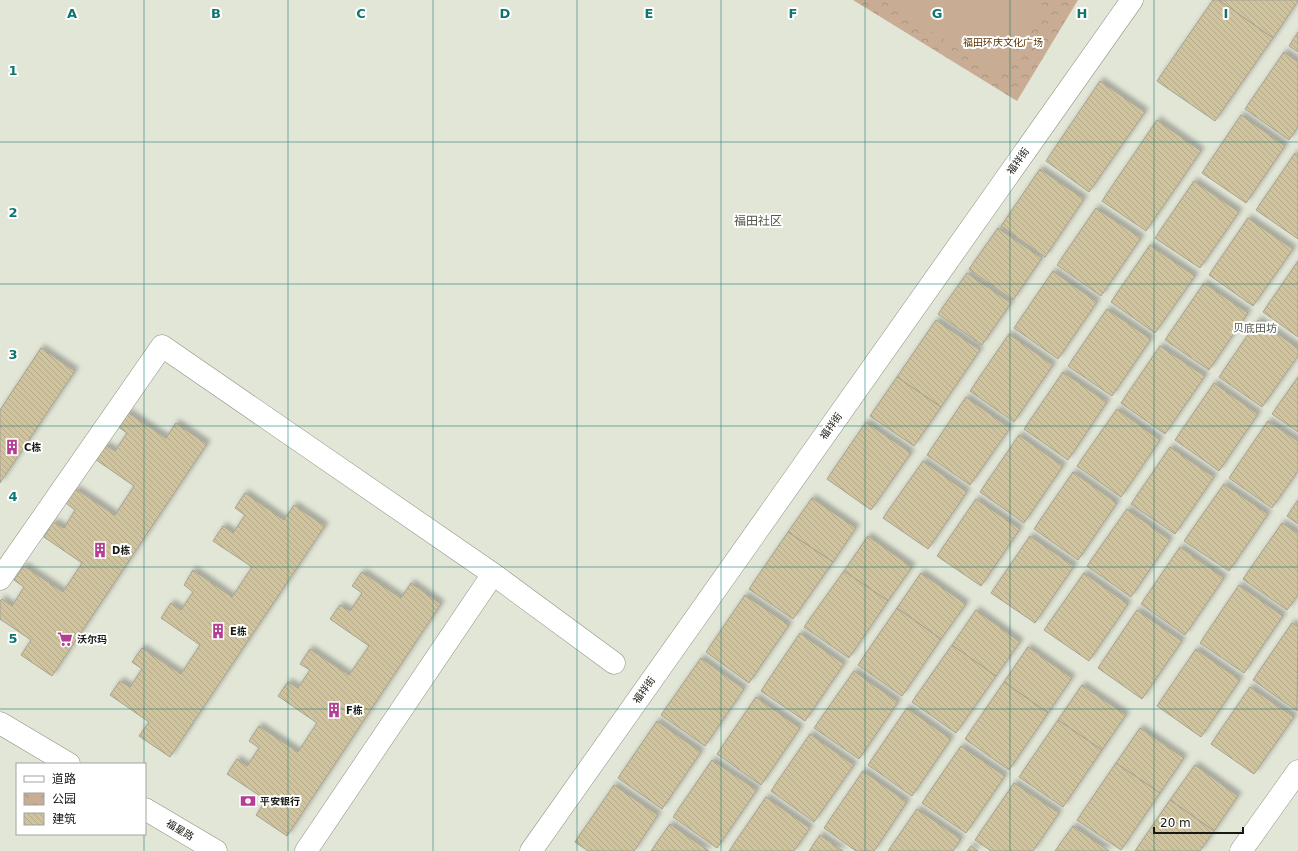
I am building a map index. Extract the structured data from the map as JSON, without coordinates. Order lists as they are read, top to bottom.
{
  "streets": {
    "street": ["福祥街", "福星路"]
  },
  "districts": ["福田社区", "贝底田坊"],
  "parks": ["福田环庆文化广场"],
  "places": {
    "building": [
      "C栋",
      "D栋",
      "E栋",
      "F栋"
    ],
    "supermarket": ["沃尔玛"],
    "bank": ["平安银行"]
  },
  "legend": ["道路", "公园", "建筑"],
  "scale_bar": "20 m",
  "grid": {
    "columns": [
      "A",
      "B",
      "C",
      "D",
      "E",
      "F",
      "G",
      "H",
      "I"
    ],
    "rows": [
      "1",
      "2",
      "3",
      "4",
      "5"
    ]
  }
}
